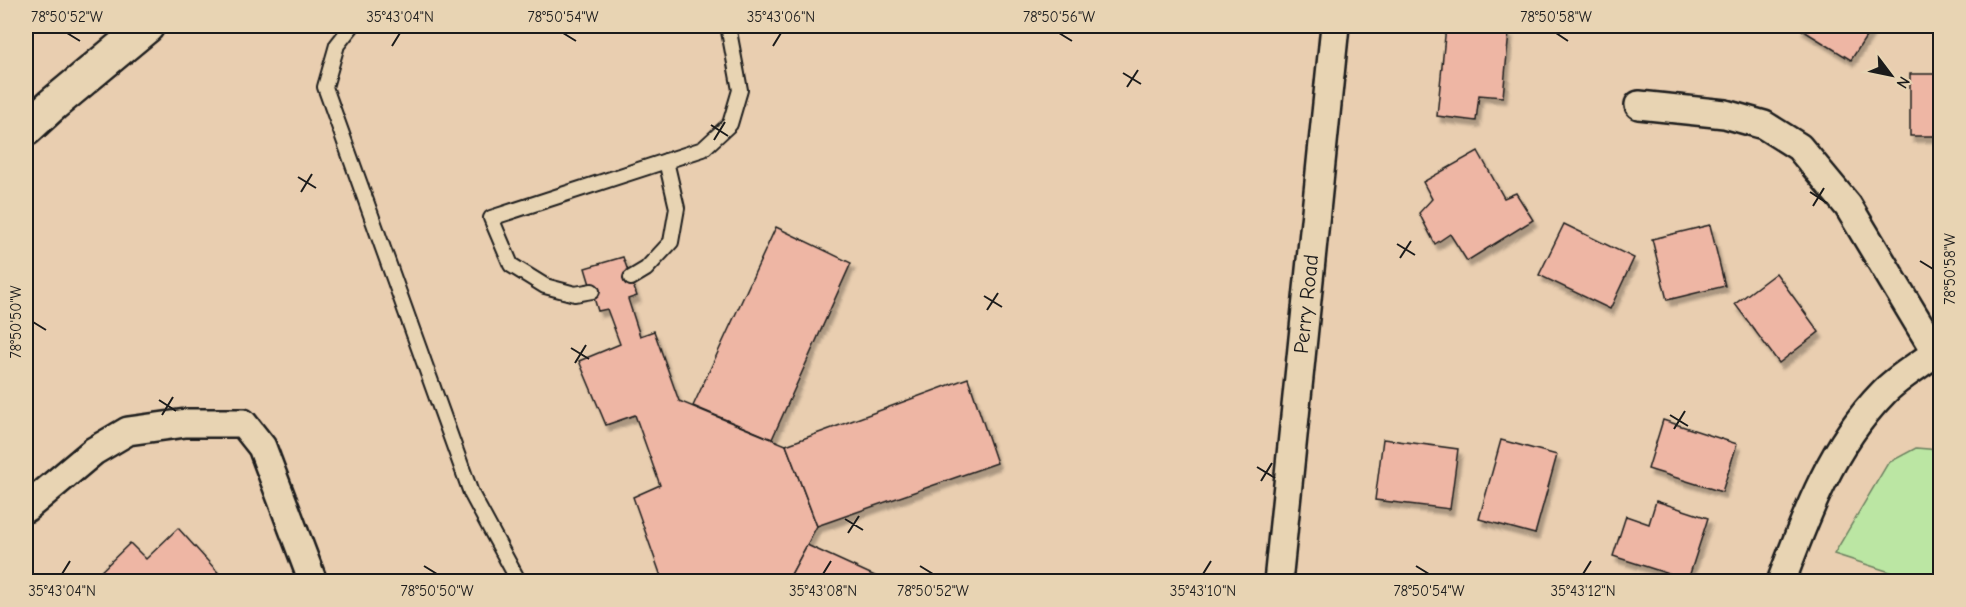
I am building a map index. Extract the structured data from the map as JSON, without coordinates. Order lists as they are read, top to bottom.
{
  "streets": {
    "street": ["Perry Road"]
  },
  "north": "bottom right",
  "coordinates": [
    "78°50'52\"W",
    "35°43'04\"N",
    "78°50'54\"W",
    "35°43'06\"N",
    "78°50'56\"W",
    "78°50'58\"W",
    "78°50'50\"W",
    "35°43'08\"N",
    "35°43'10\"N",
    "35°43'12\"N"
  ]
}
